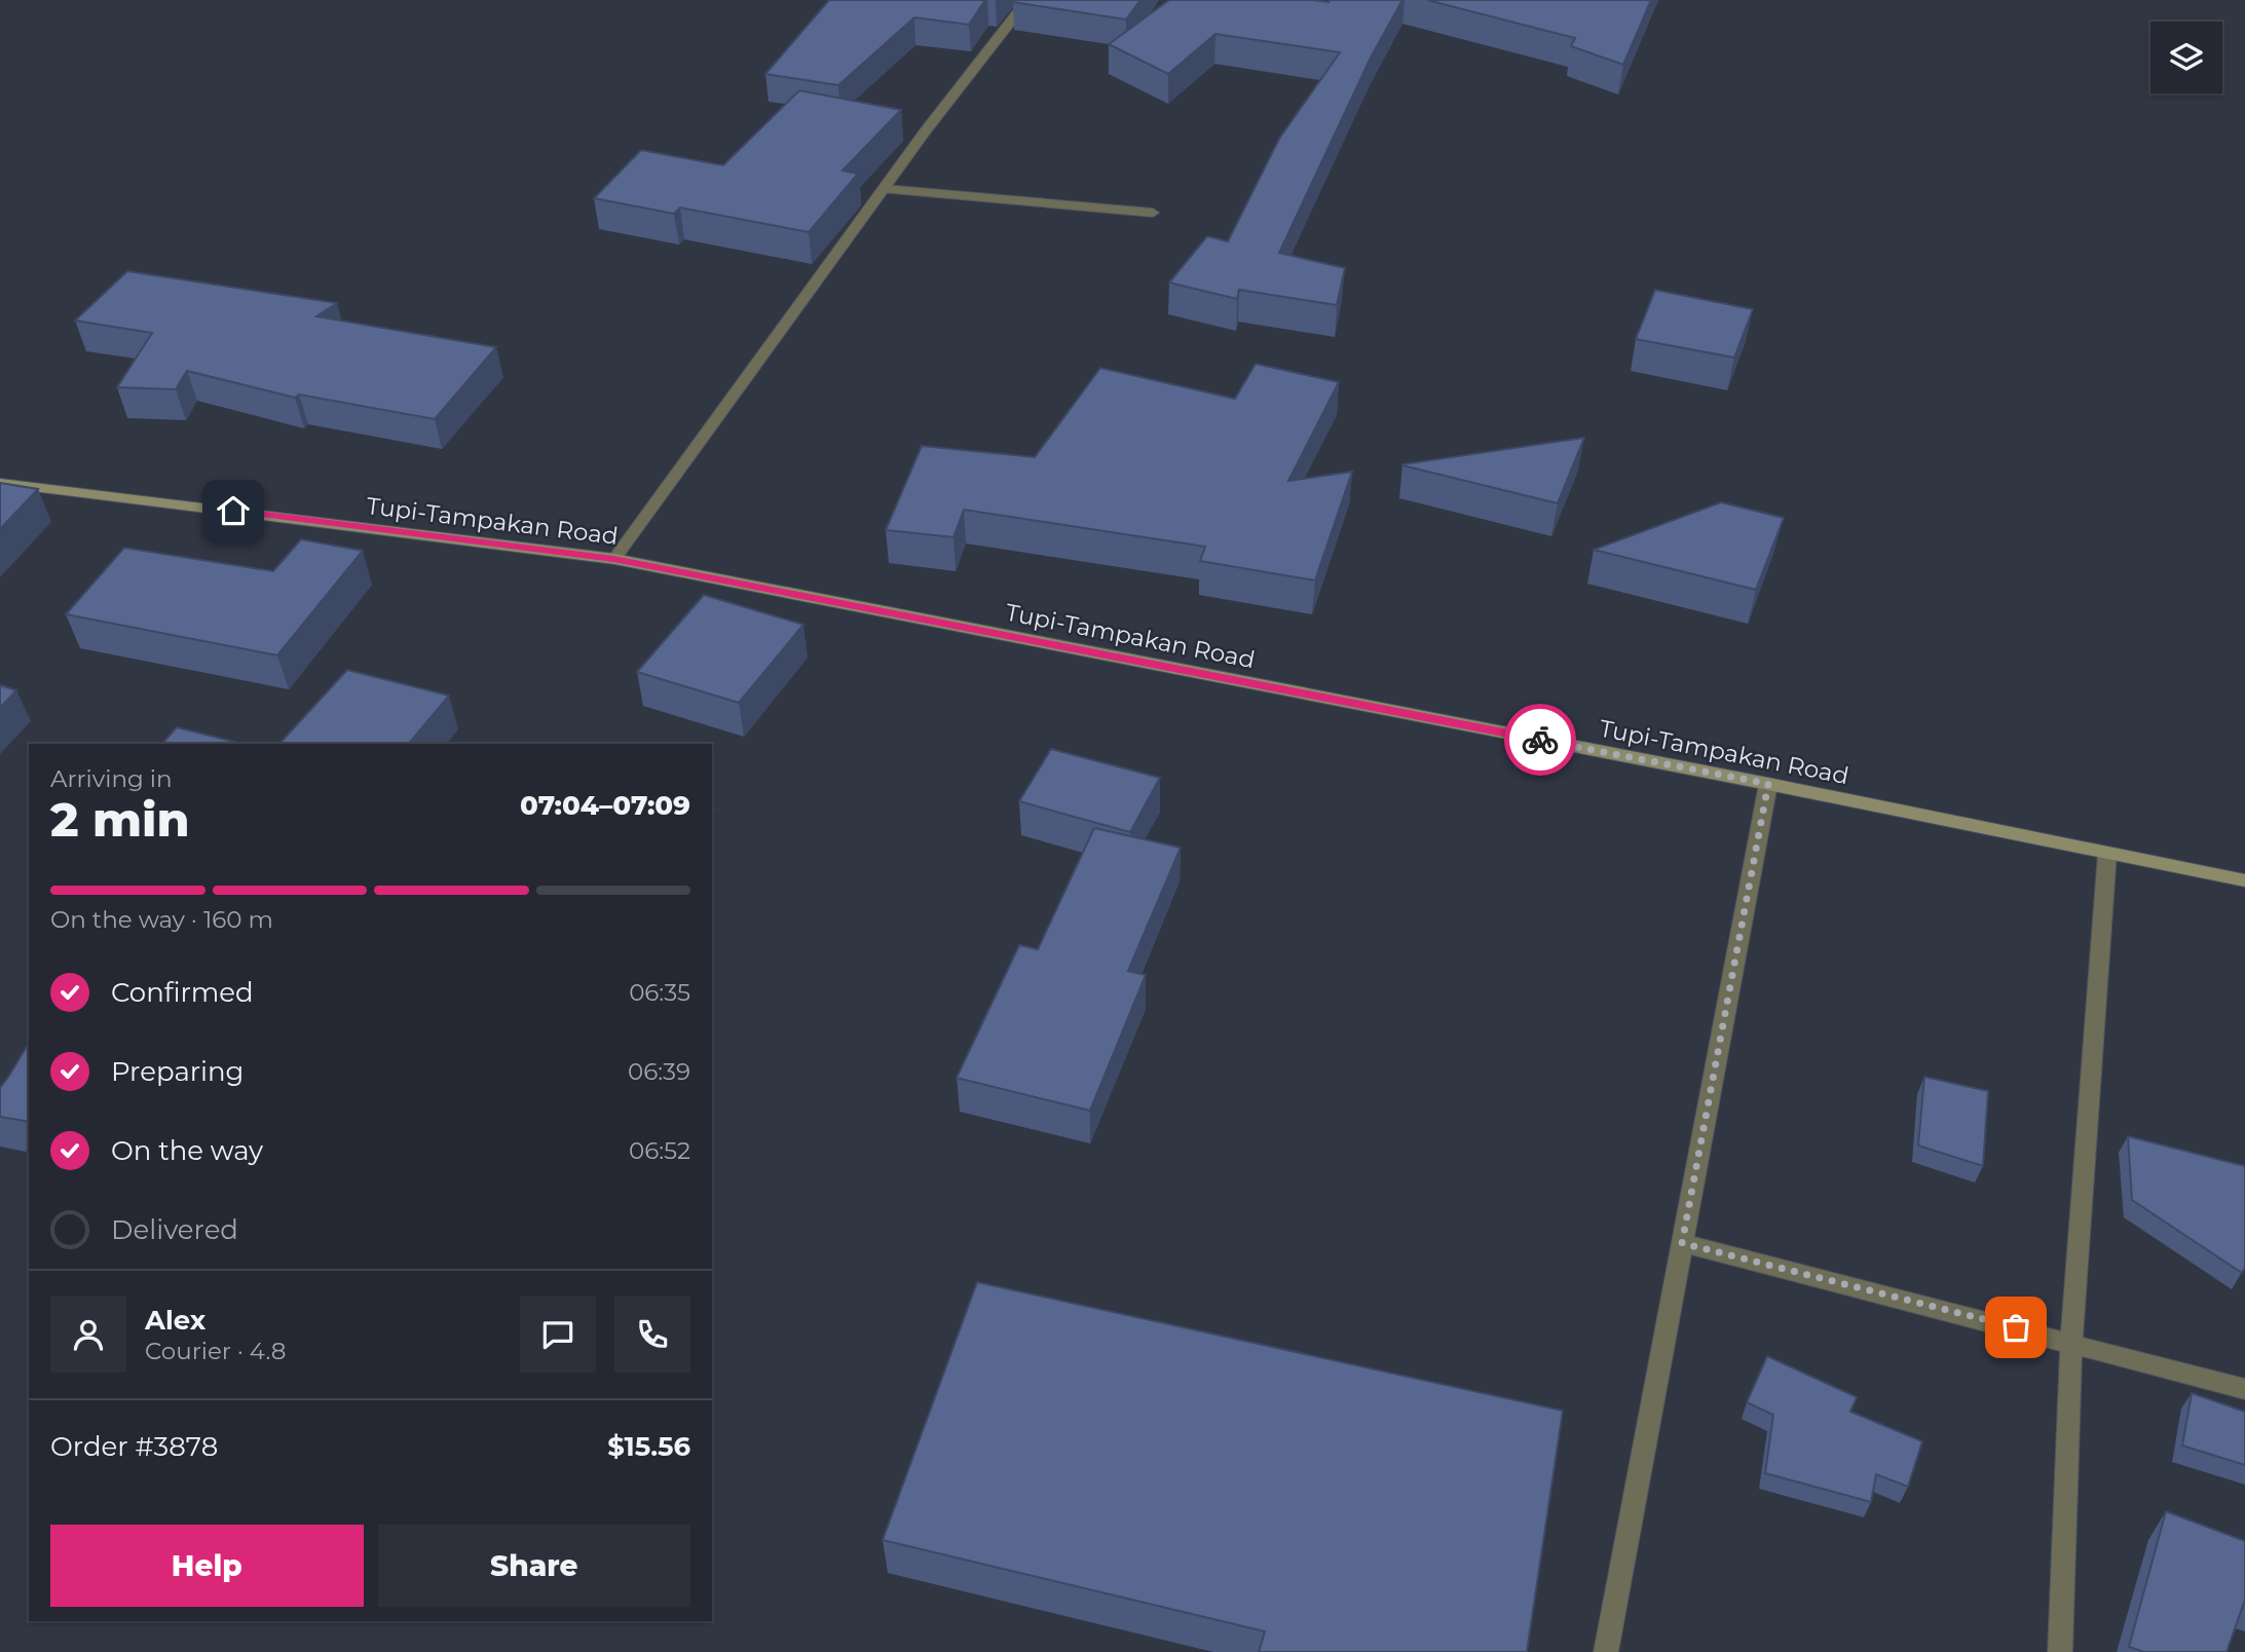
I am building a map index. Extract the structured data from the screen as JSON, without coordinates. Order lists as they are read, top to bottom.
{
  "streets": {
    "main road": ["Tupi-Tampakan Road"]
  },
  "page": {
    "heading": ["2 min", "Arriving in", "07:04–07:09"],
    "panel": [
      "Alex",
      "Courier · 4.8",
      "Order #3878",
      "$15.56"
    ],
    "bar": "On the way · 160 m",
    "list": [
      ["Confirmed", "06:35"],
      ["Preparing", "06:39"],
      ["On the way", "06:52"],
      "Delivered"
    ],
    "buttons": ["Help", "Share"]
  }
}
